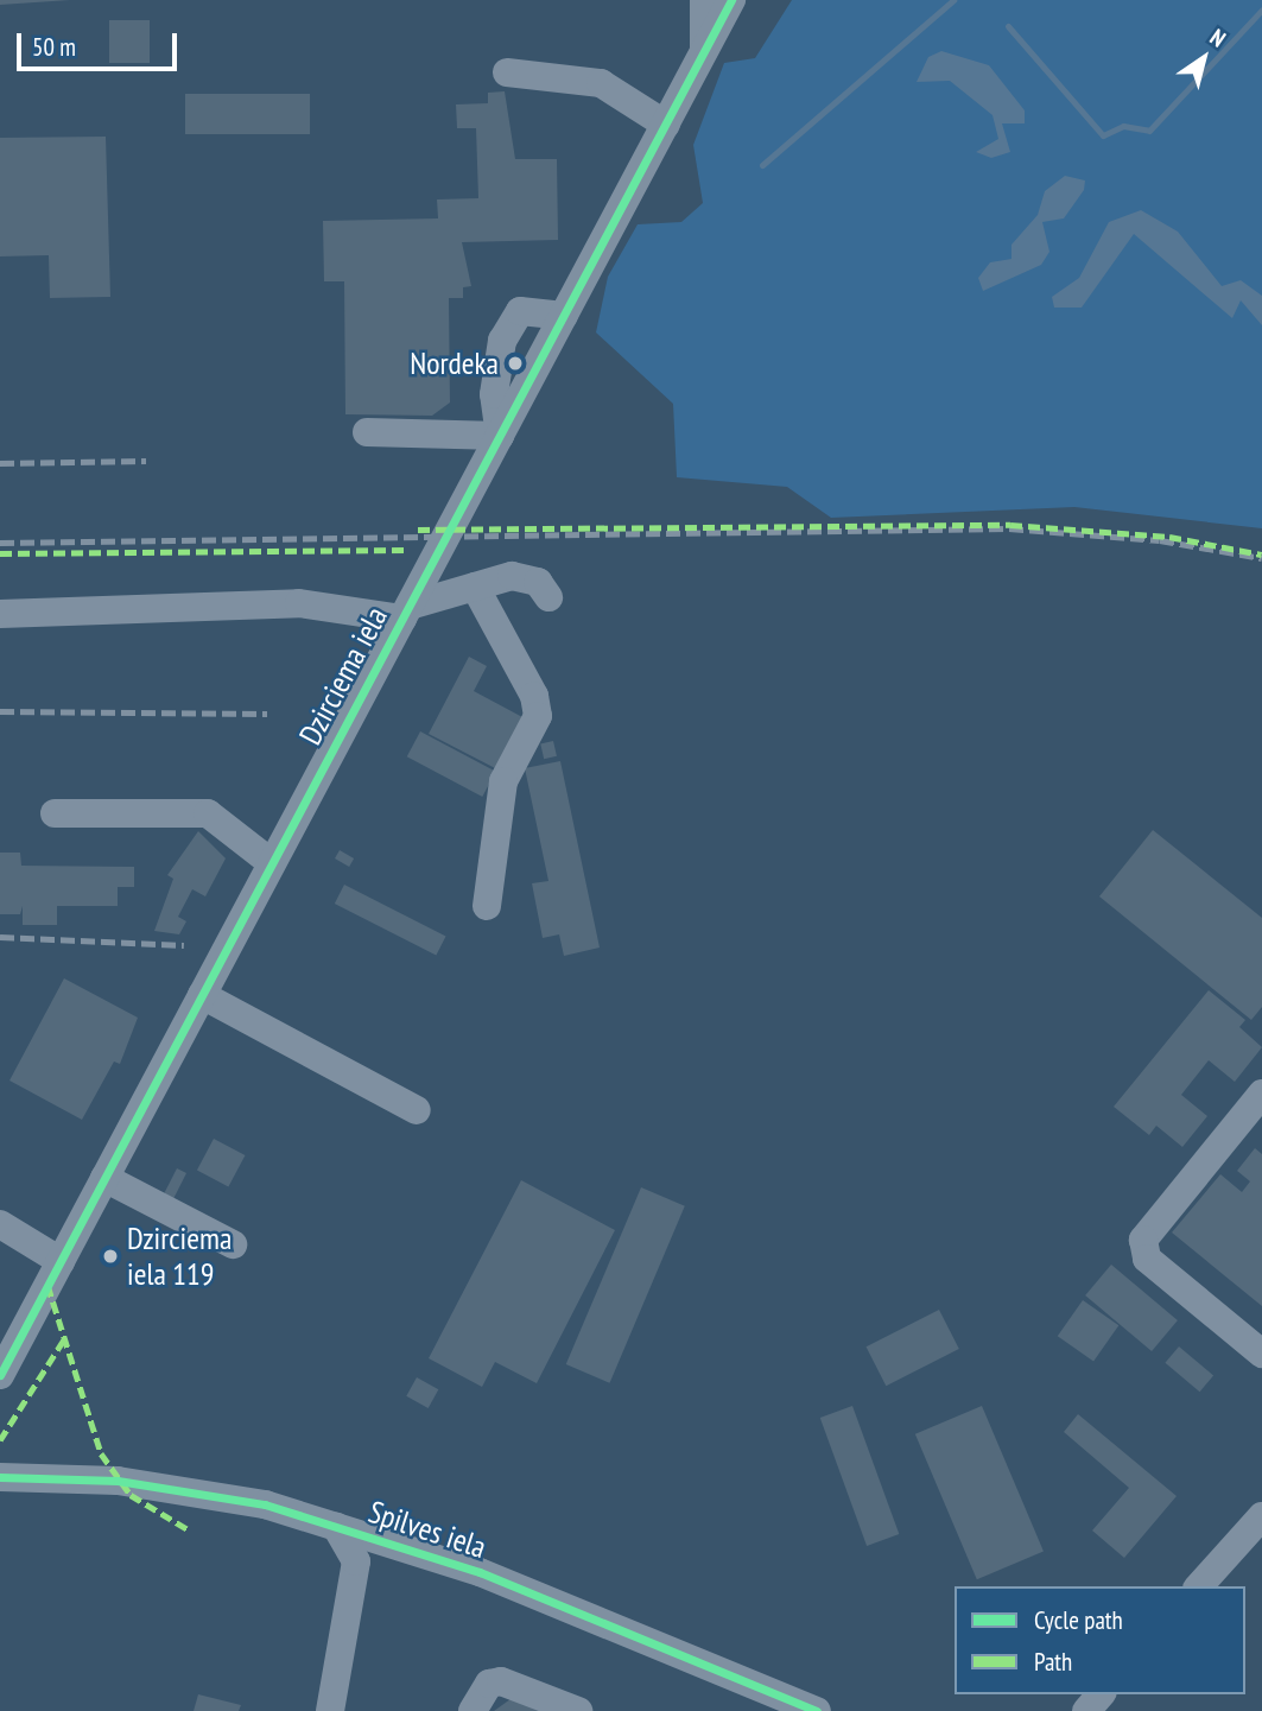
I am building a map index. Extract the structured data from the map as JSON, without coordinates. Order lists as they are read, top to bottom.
{
  "streets": {
    "street": ["Dzirciema iela", "Spilves iela"]
  },
  "places": ["Nordeka", "Dzirciema iela 119"],
  "legend": ["Cycle path", "Path"],
  "scale_bar": "50 m",
  "north": "top right"
}
